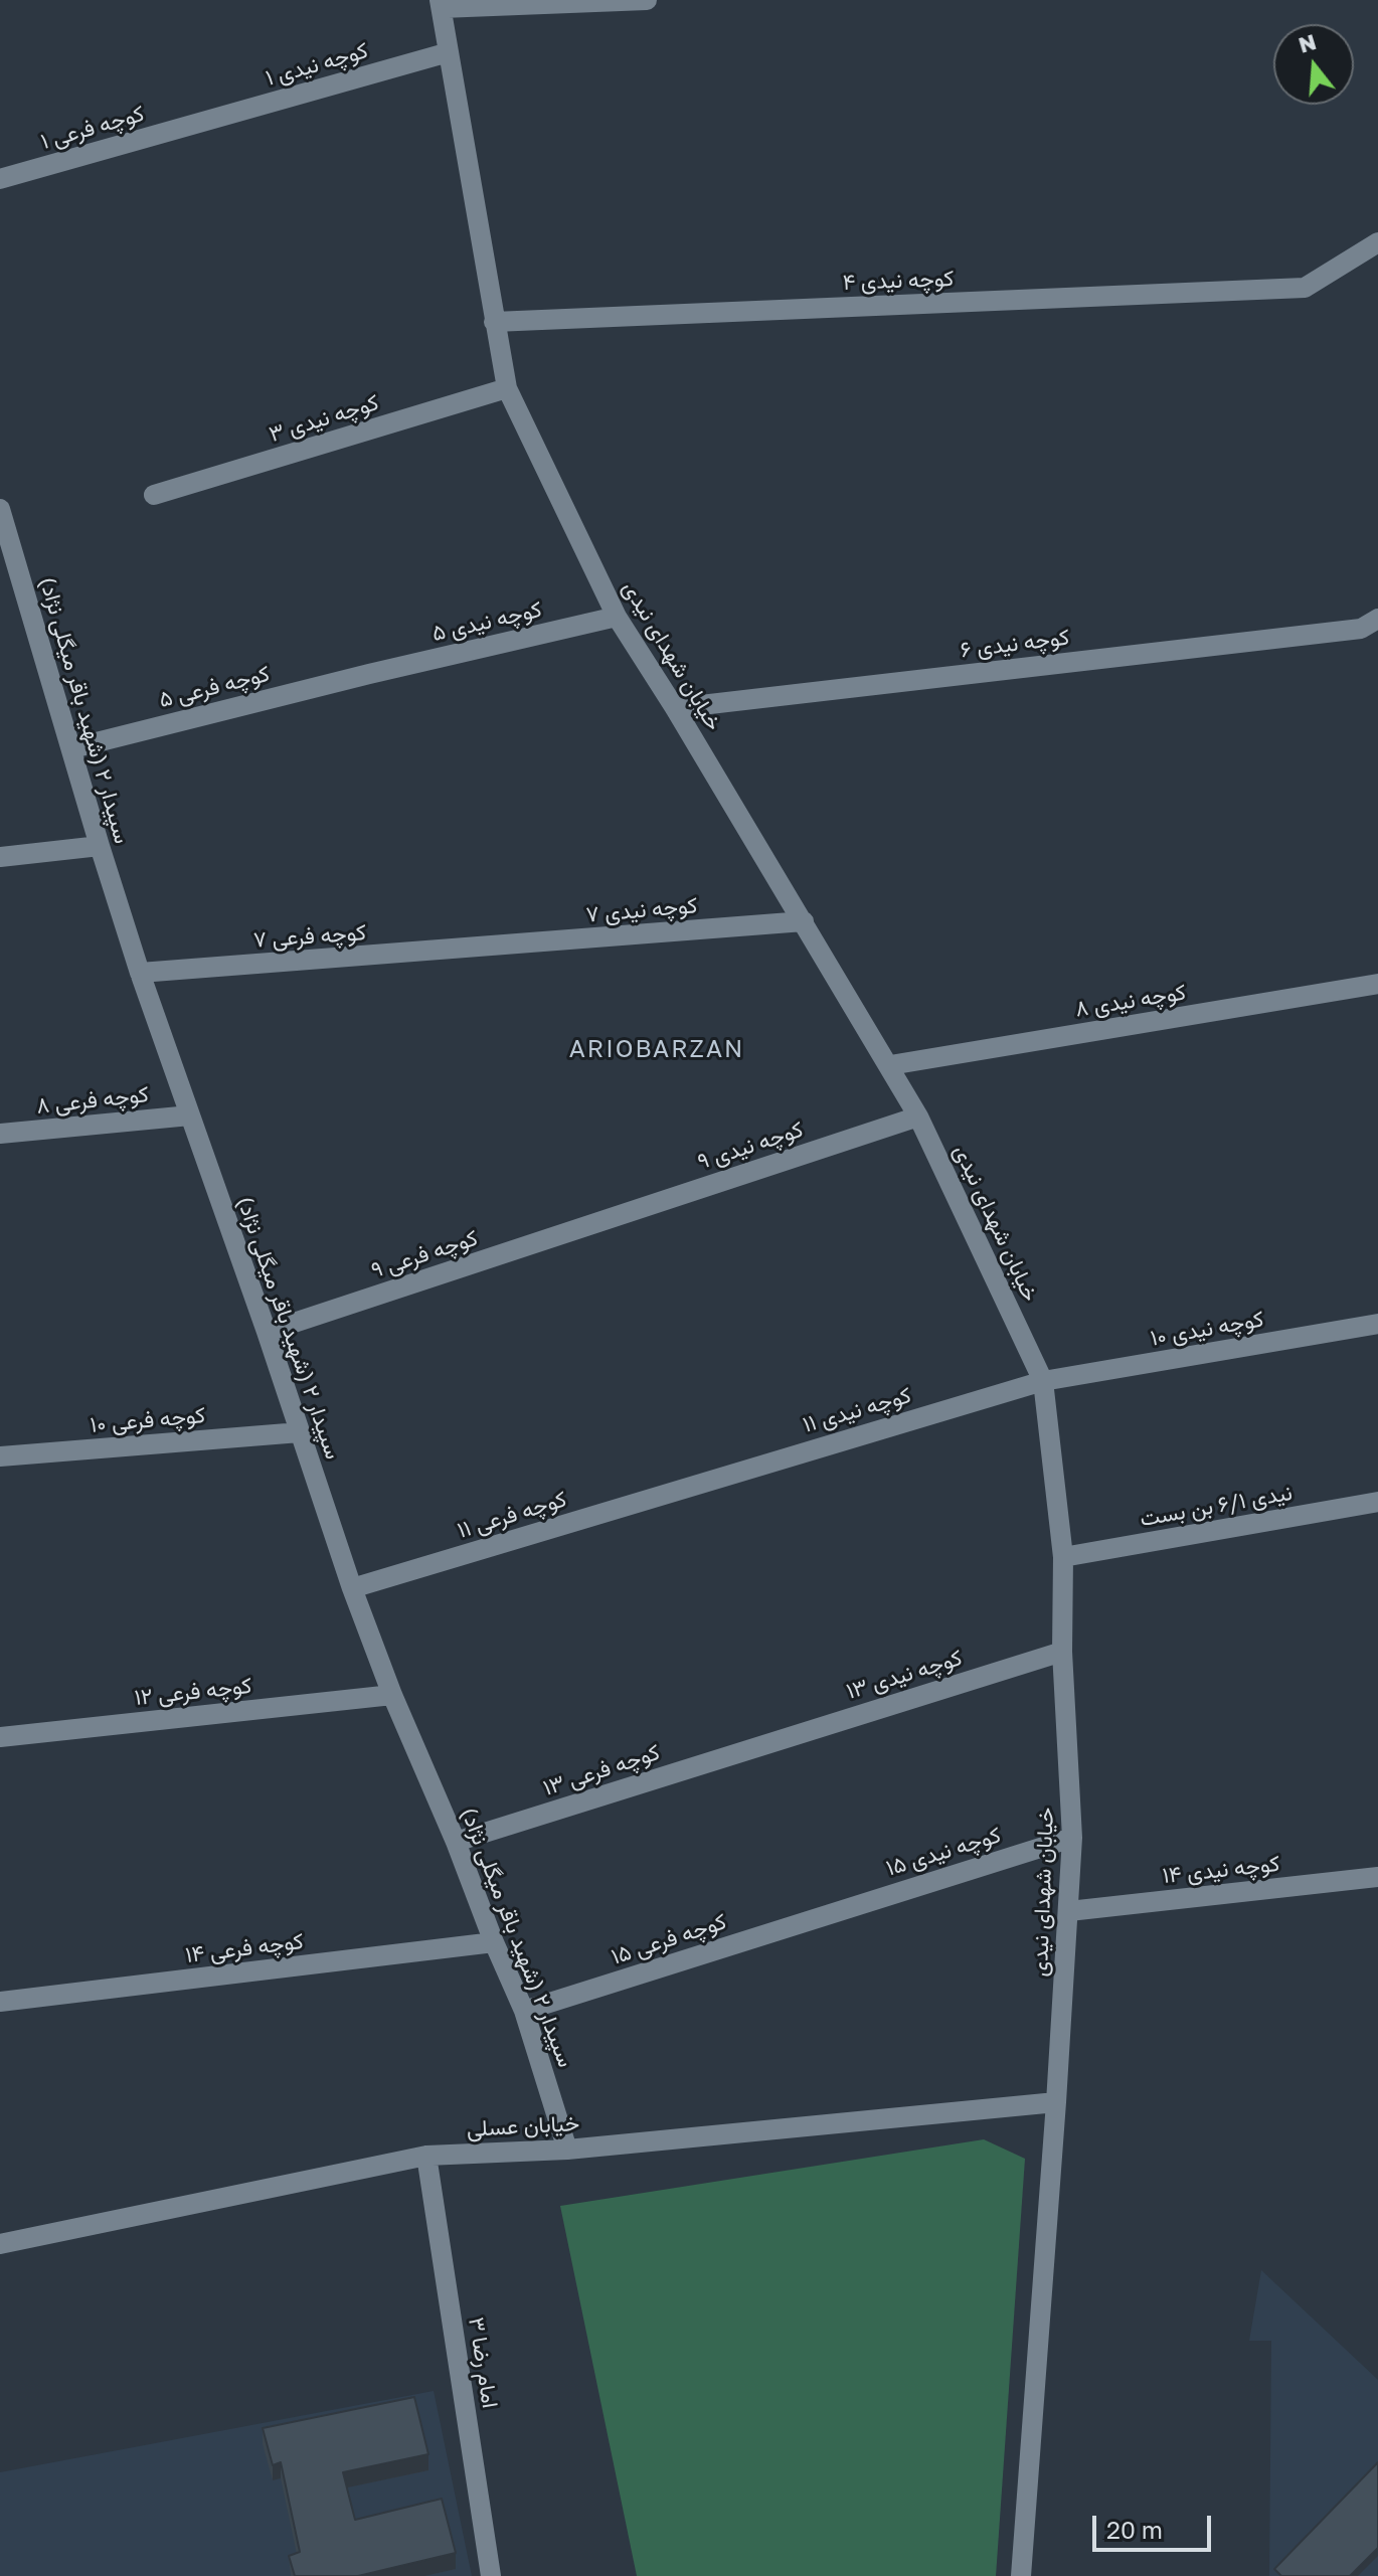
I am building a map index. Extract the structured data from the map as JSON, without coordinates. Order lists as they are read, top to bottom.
{
  "streets": {
    "street": [
      "کوچه نیدی ۱",
      "کوچه فرعی ۱",
      "کوچه نیدی ۴",
      "کوچه نیدی ۳",
      "کوچه نیدی ۵",
      "کوچه نیدی ۶",
      "خیابان شهدای نیدی",
      "کوچه فرعی ۵",
      "سپیدار ۲ (شهید باقر میگلی نژاد)",
      "کوچه نیدی ۷",
      "کوچه فرعی ۷",
      "کوچه نیدی ۸",
      "کوچه فرعی ۸",
      "کوچه نیدی ۹",
      "کوچه فرعی ۹",
      "کوچه نیدی ۱۰",
      "کوچه نیدی ۱۱",
      "کوچه فرعی ۱۰",
      "نیدی ۶/۱ بن بست",
      "کوچه فرعی ۱۱",
      "کوچه نیدی ۱۳",
      "کوچه فرعی ۱۲",
      "کوچه فرعی ۱۳",
      "کوچه نیدی ۱۵",
      "کوچه نیدی ۱۴",
      "کوچه فرعی ۱۵",
      "کوچه فرعی ۱۴",
      "خیابان عسلی",
      "امام رضا ۳"
    ]
  },
  "crossings": [
    ["کوچه نیدی ۱", "کوچه فرعی ۱"],
    ["کوچه نیدی ۱", "خیابان شهدای نیدی"],
    ["کوچه نیدی ۴", "خیابان شهدای نیدی"],
    ["کوچه نیدی ۳", "خیابان شهدای نیدی"],
    ["کوچه نیدی ۵", "خیابان شهدای نیدی"],
    ["کوچه نیدی ۵", "کوچه فرعی ۵"],
    ["کوچه نیدی ۶", "خیابان شهدای نیدی"],
    ["خیابان شهدای نیدی", "کوچه نیدی ۷"],
    ["خیابان شهدای نیدی", "کوچه نیدی ۸"],
    ["خیابان شهدای نیدی", "کوچه نیدی ۹"],
    ["خیابان شهدای نیدی", "کوچه نیدی ۱۰"],
    ["خیابان شهدای نیدی", "کوچه نیدی ۱۱"],
    ["خیابان شهدای نیدی", "نیدی ۶/۱ بن بست"],
    ["خیابان شهدای نیدی", "کوچه نیدی ۱۳"],
    ["خیابان شهدای نیدی", "کوچه نیدی ۱۵"],
    ["خیابان شهدای نیدی", "کوچه نیدی ۱۴"],
    ["خیابان شهدای نیدی", "خیابان عسلی"],
    ["کوچه فرعی ۵", "سپیدار ۲ (شهید باقر میگلی نژاد)"],
    ["سپیدار ۲ (شهید باقر میگلی نژاد)", "کوچه فرعی ۷"],
    ["سپیدار ۲ (شهید باقر میگلی نژاد)", "کوچه فرعی ۸"],
    ["سپیدار ۲ (شهید باقر میگلی نژاد)", "کوچه فرعی ۹"],
    ["سپیدار ۲ (شهید باقر میگلی نژاد)", "کوچه فرعی ۱۰"],
    ["سپیدار ۲ (شهید باقر میگلی نژاد)", "کوچه فرعی ۱۱"],
    ["سپیدار ۲ (شهید باقر میگلی نژاد)", "کوچه فرعی ۱۲"],
    ["سپیدار ۲ (شهید باقر میگلی نژاد)", "کوچه فرعی ۱۳"],
    ["سپیدار ۲ (شهید باقر میگلی نژاد)", "کوچه فرعی ۱۵"],
    ["سپیدار ۲ (شهید باقر میگلی نژاد)", "کوچه فرعی ۱۴"],
    ["سپیدار ۲ (شهید باقر میگلی نژاد)", "خیابان عسلی"],
    ["کوچه نیدی ۷", "کوچه فرعی ۷"],
    ["کوچه نیدی ۹", "کوچه فرعی ۹"],
    ["کوچه نیدی ۱۰", "کوچه نیدی ۱۱"],
    ["کوچه نیدی ۱۱", "کوچه فرعی ۱۱"],
    ["کوچه نیدی ۱۳", "کوچه فرعی ۱۳"],
    ["کوچه نیدی ۱۵", "کوچه فرعی ۱۵"],
    ["خیابان عسلی", "امام رضا ۳"]
  ],
  "districts": ["ARIOBARZAN"],
  "scale_bar": "20 m",
  "north": "top"
}
